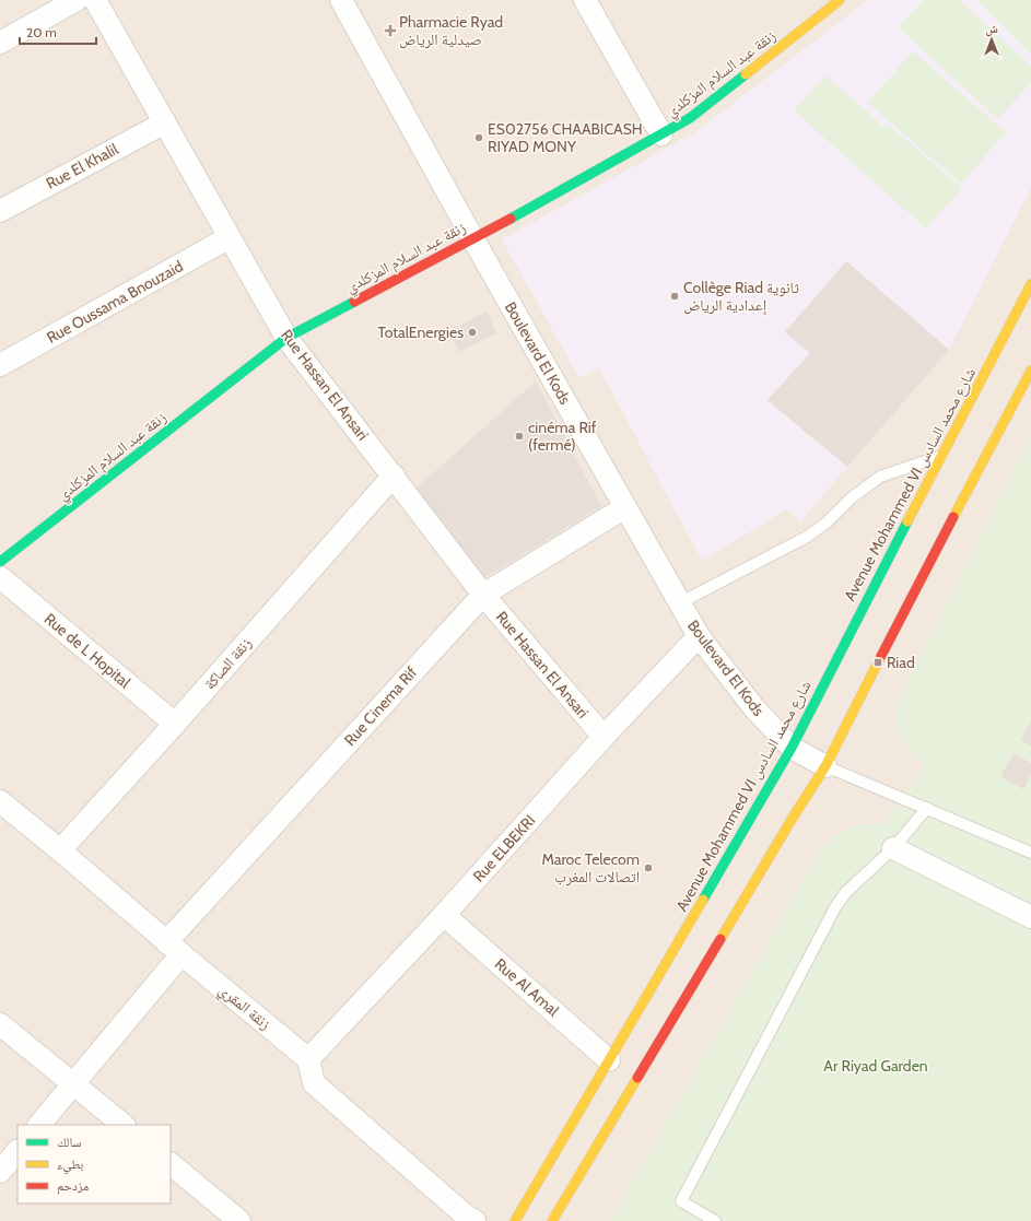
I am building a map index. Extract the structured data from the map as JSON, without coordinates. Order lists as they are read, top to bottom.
{
  "streets": {
    "main road": ["زنقة عبد السلام المزكلدي", "Avenue Mohammed VI شارع محمد السادس"],
    "street": [
      "Rue El Khalil",
      "Rue Oussama Bnouzaid",
      "Boulevard El Kods",
      "Rue Hassan El Ansari",
      "Rue de L Hopital",
      "زنقة الصاكة",
      "Rue Cinema Rif",
      "Rue ELBEKRI",
      "Rue Al Amal",
      "زنقة المقري"
    ]
  },
  "crossings": [
    ["زنقة عبد السلام المزكلدي", "Boulevard El Kods"],
    ["زنقة عبد السلام المزكلدي", "Rue Hassan El Ansari"],
    ["Rue El Khalil", "Rue Hassan El Ansari"],
    ["Rue Oussama Bnouzaid", "Rue Hassan El Ansari"],
    ["Boulevard El Kods", "Avenue Mohammed VI شارع محمد السادس"],
    ["Boulevard El Kods", "Rue Cinema Rif"],
    ["Boulevard El Kods", "Rue ELBEKRI"],
    ["Rue Hassan El Ansari", "زنقة الصاكة"],
    ["Rue Hassan El Ansari", "Rue Cinema Rif"],
    ["Rue Hassan El Ansari", "Rue ELBEKRI"],
    ["Avenue Mohammed VI شارع محمد السادس", "Rue Al Amal"],
    ["Rue de L Hopital", "زنقة الصاكة"],
    ["زنقة الصاكة", "زنقة المقري"],
    ["Rue Cinema Rif", "زنقة المقري"],
    ["Rue ELBEKRI", "Rue Al Amal"],
    ["Rue ELBEKRI", "زنقة المقري"]
  ],
  "parks": ["Ar Riyad Garden"],
  "places": {
    "health": ["Pharmacie Ryad صيدلية الرياض"],
    "other": [
      "ES02756 CHAABICASH RIYAD MONY",
      "Collège Riad ثانوية إعدادية الرياض",
      "TotalEnergies",
      "cinéma Rif (fermé)",
      "Maroc Telecom اتصالات المغرب"
    ],
    "transit": ["Riad"]
  },
  "legend": ["سالك", "بطيء", "مزدحم"],
  "scale_bar": "20 m",
  "north": "top"
}
